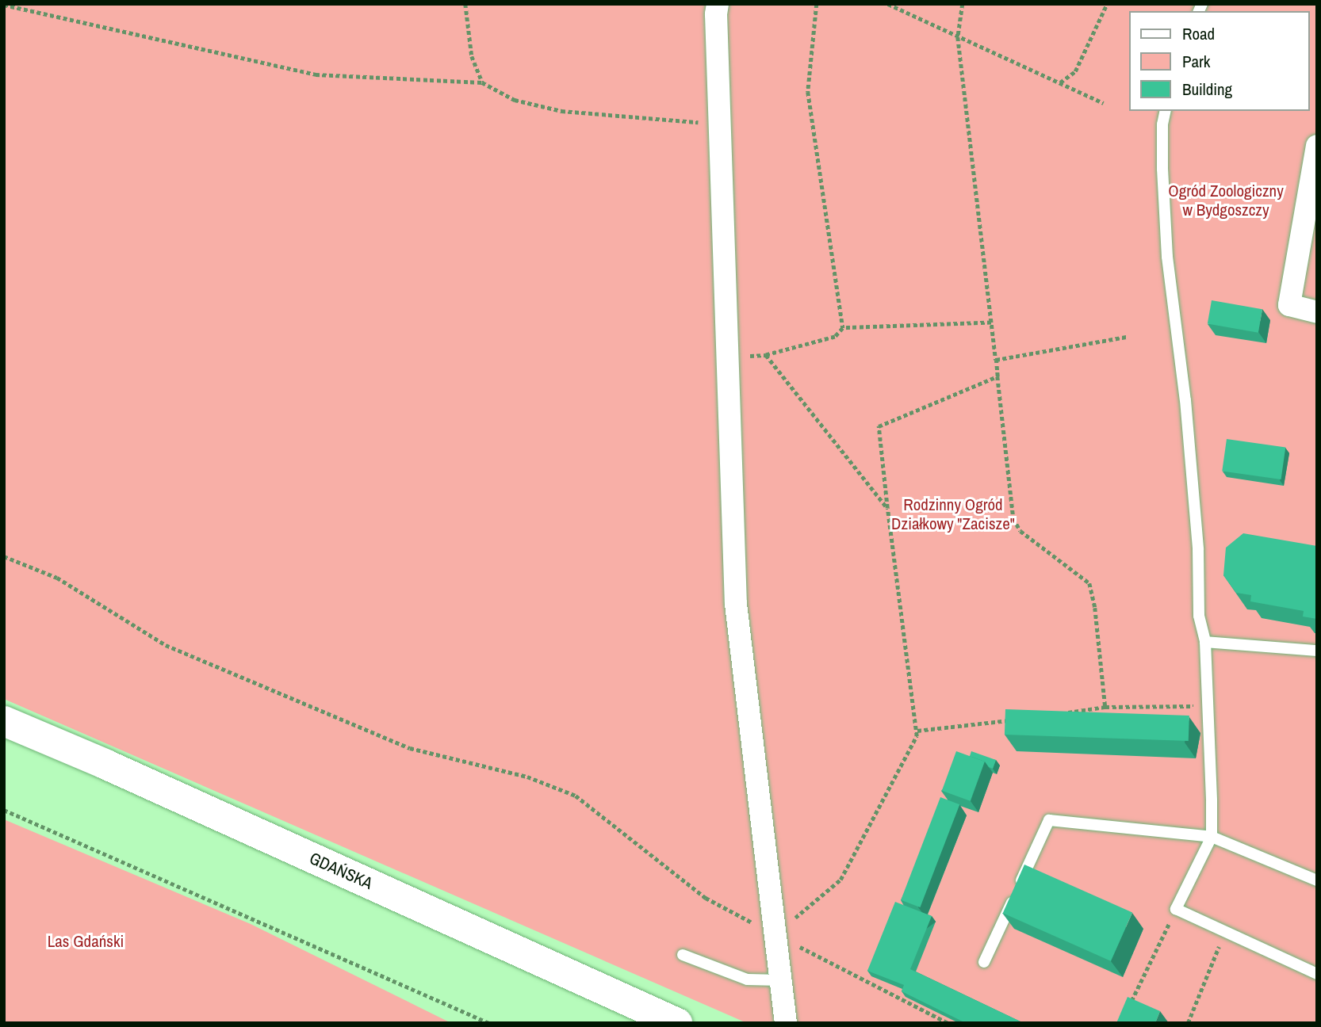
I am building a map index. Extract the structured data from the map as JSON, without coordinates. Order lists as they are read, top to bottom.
{
  "streets": {
    "main road": ["GDAŃSKA"]
  },
  "parks": ["Ogród Zoologiczny w Bydgoszczy", "Rodzinny Ogród Działkowy \"Zacisze\"", "Las Gdański"],
  "legend": ["Road", "Park", "Building"]
}
